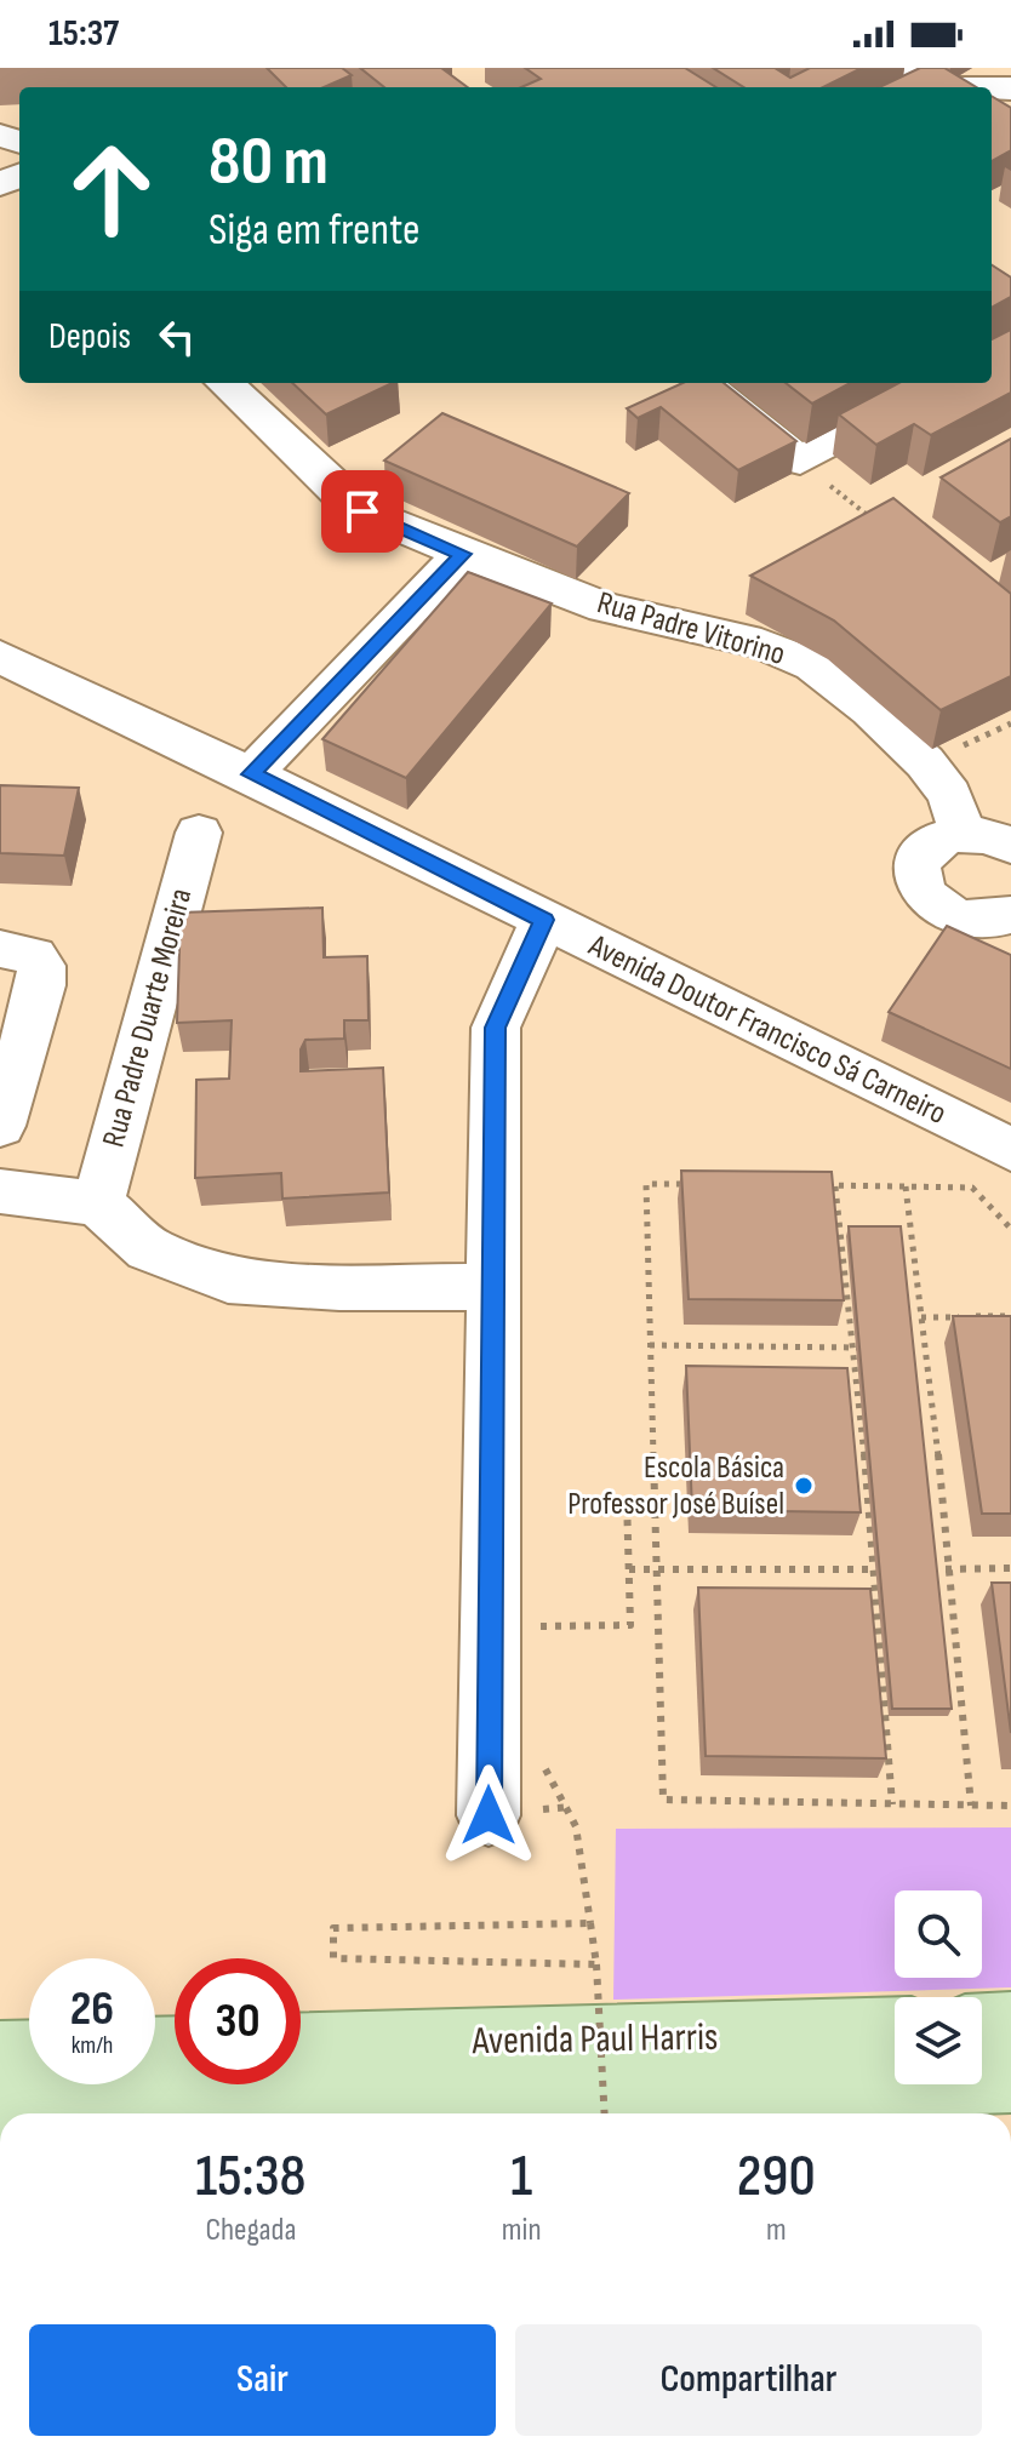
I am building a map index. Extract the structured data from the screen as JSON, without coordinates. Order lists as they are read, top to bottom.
{
  "streets": {
    "main road": ["Avenida Paul Harris"],
    "street": ["Rua Padre Vitorino", "Rua Padre Duarte Moreira", "Avenida Doutor Francisco Sá Carneiro"]
  },
  "places": ["Escola Básica Professor José Buísel"],
  "page": {
    "status": "15:37",
    "turn": ["80 m", "Siga em frente"],
    "then": "Depois",
    "speed": "26 km/h",
    "limit": "30",
    "eta": [
      "15:38",
      "Chegada",
      "1",
      "min",
      "290",
      "m"
    ],
    "buttons": ["Sair", "Compartilhar"]
  }
}
